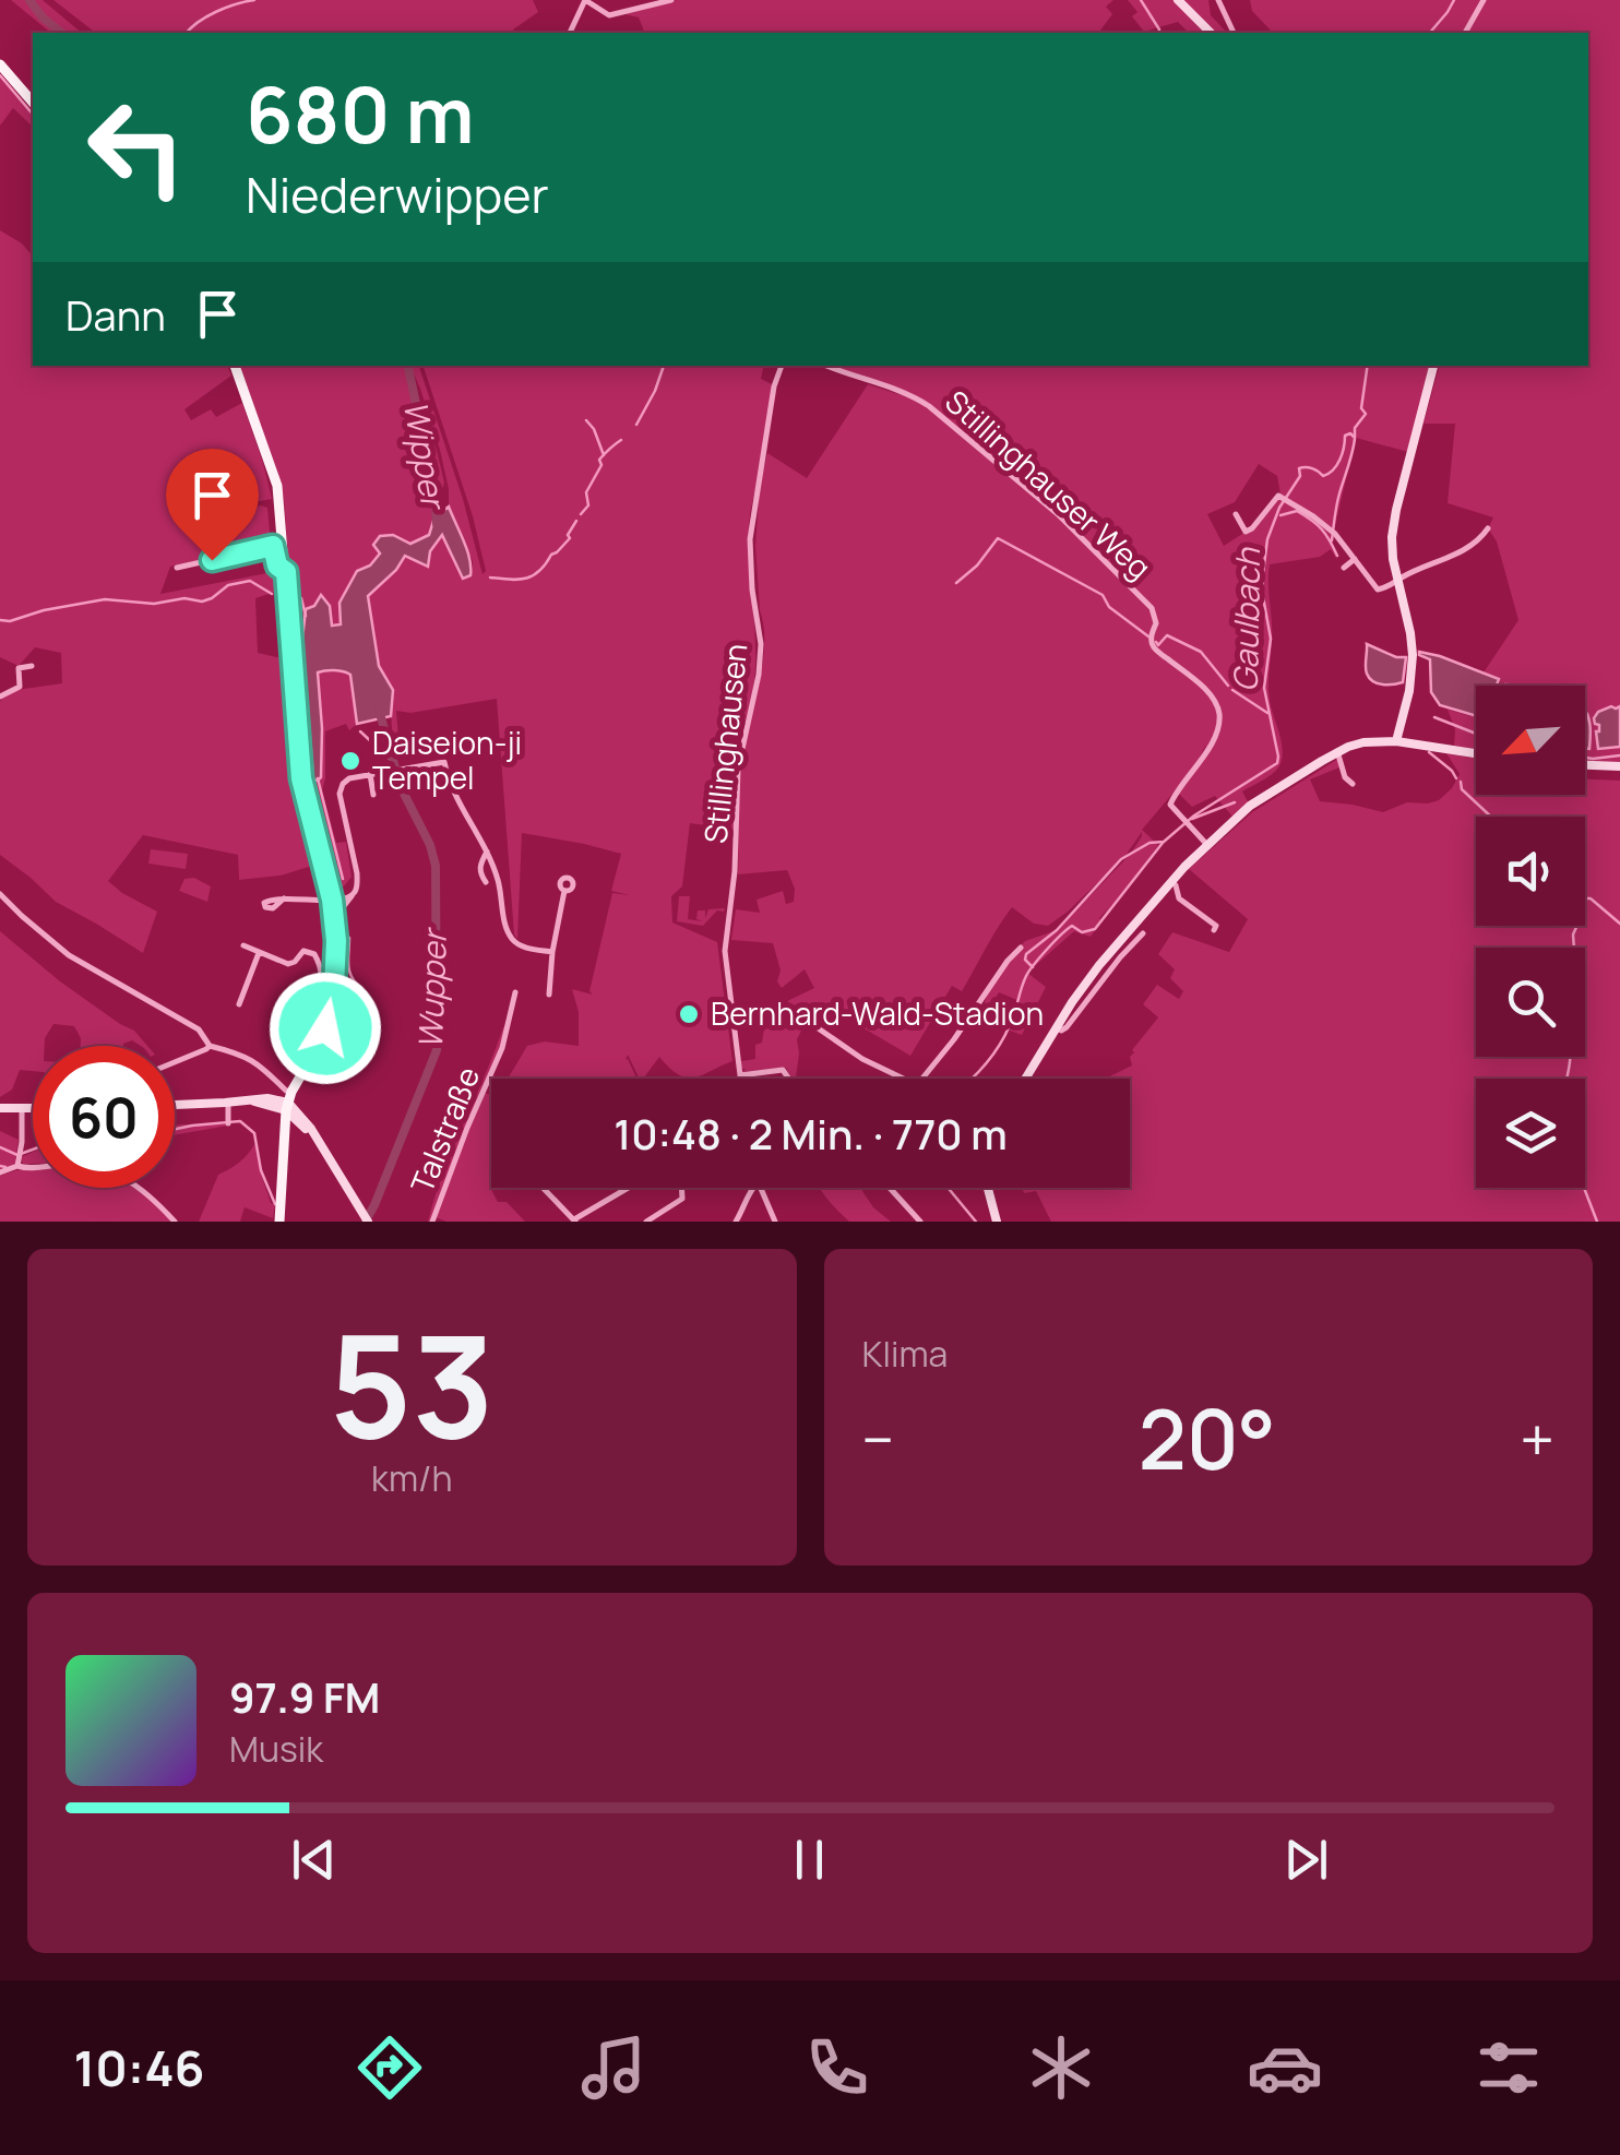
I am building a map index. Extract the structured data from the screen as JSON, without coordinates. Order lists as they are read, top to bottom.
{
  "streets": {
    "street": ["Stillinghauser Weg", "Stillinghausen", "Talstraße"]
  },
  "water": ["Wipper", "Gaulbach", "Wupper"],
  "places": ["Daiseion-ji Tempel", "Bernhard-Wald-Stadion"],
  "north": "bottom left",
  "page": {
    "turn": ["680 m", "Niederwipper"],
    "then": "Dann",
    "limit": "60",
    "trip": "10:48 · 2 Min. · 770 m",
    "tile": [
      ["53", "km/h"],
      "Klima"
    ],
    "heat": ["−", "20°", "+"],
    "song": ["97.9 FM", "Musik"],
    "tabs": "10:46"
  }
}
